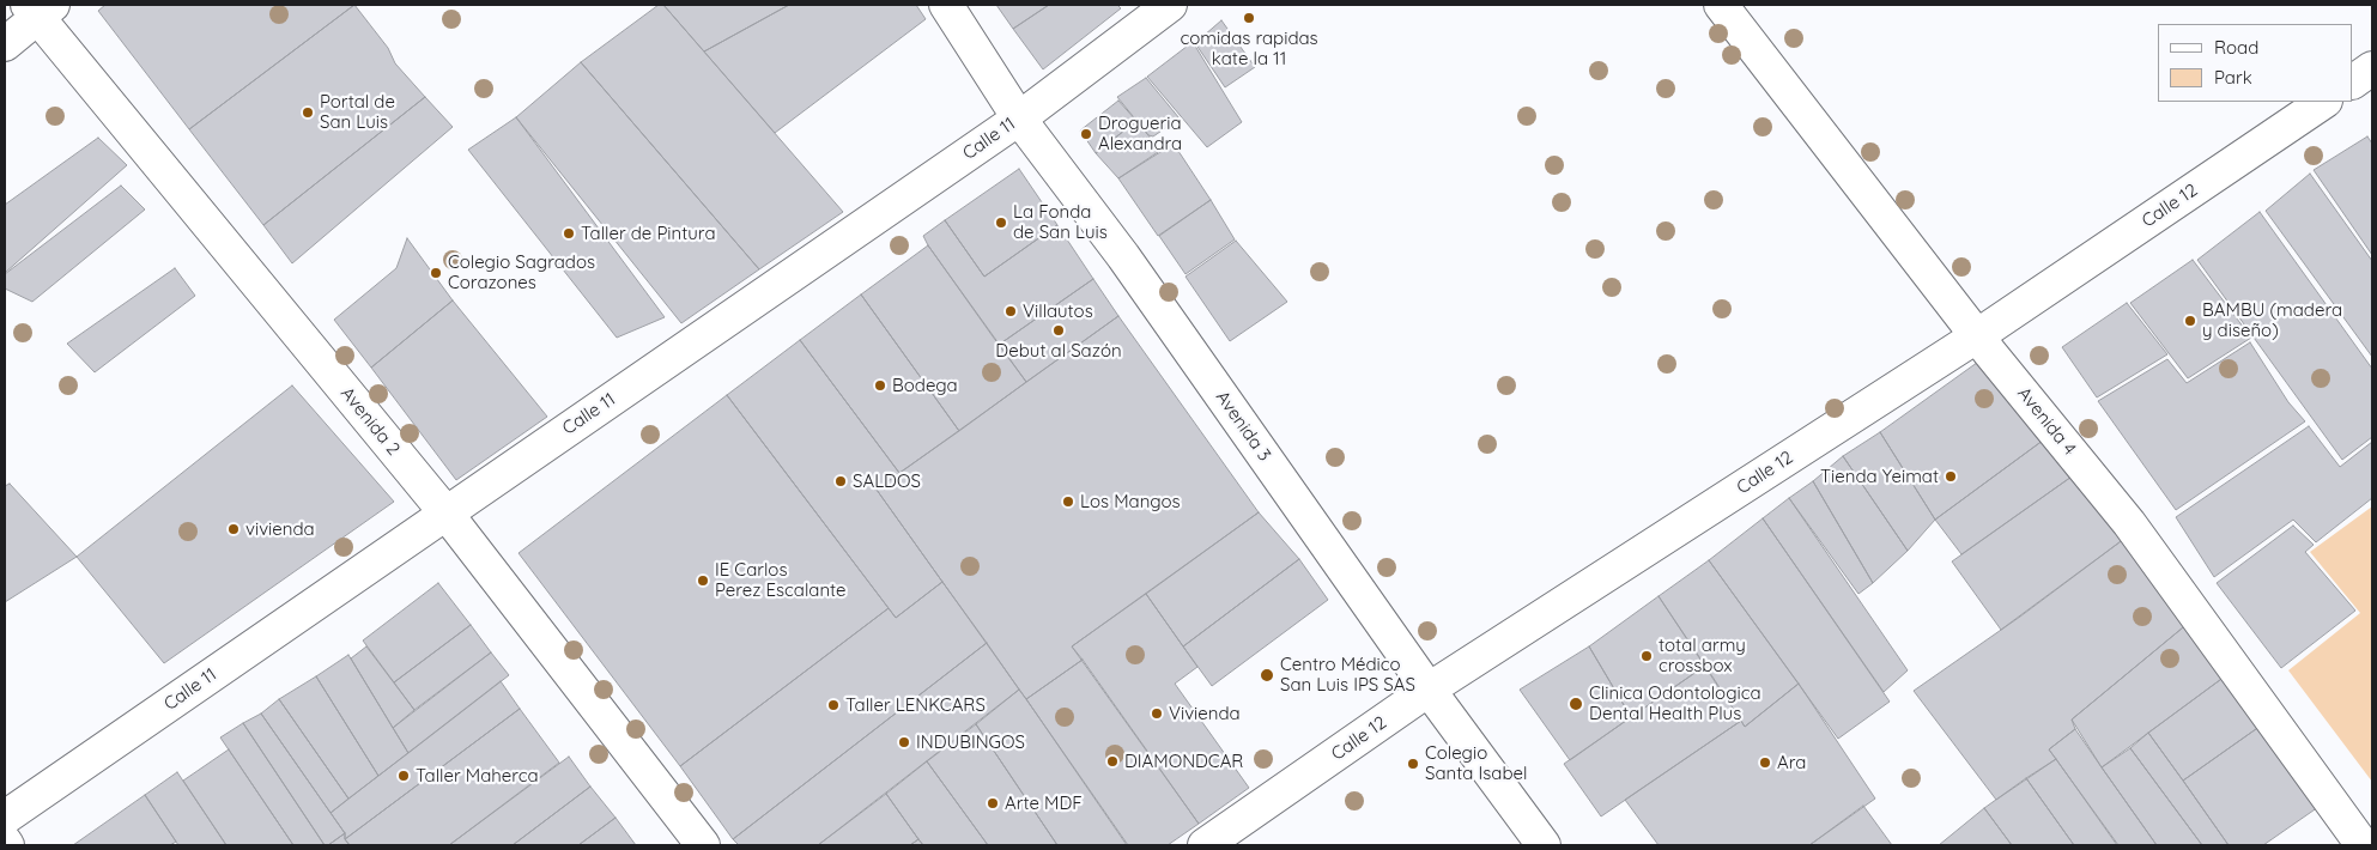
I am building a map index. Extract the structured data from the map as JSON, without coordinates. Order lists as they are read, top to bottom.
{
  "streets": {
    "street": [
      "Calle 11",
      "Calle 12",
      "Avenida 2",
      "Avenida 4",
      "Avenida 3"
    ]
  },
  "crossings": [
    ["Calle 11", "Avenida 2"],
    ["Calle 11", "Avenida 3"],
    ["Calle 12", "Avenida 4"],
    ["Calle 12", "Avenida 3"]
  ],
  "places": [
    "comidas rapidas kate la 11",
    "Portal de San Luis",
    "Drogueria Alexandra",
    "La Fonda de San Luis",
    "Taller de Pintura",
    "Colegio Sagrados Corazones",
    "Villautos",
    "BAMBU (madera y diseño)",
    "Debut al Sazón",
    "Bodega",
    "Tienda Yeimat",
    "SALDOS",
    "Los Mangos",
    "vivienda",
    "IE Carlos Perez Escalante",
    "total army crossbox",
    "Centro Médico San Luis IPS SAS",
    "Clinica Odontologica Dental Health Plus",
    "Taller LENKCARS",
    "Vivienda",
    "INDUBINGOS",
    "DIAMONDCAR",
    "Ara",
    "Colegio Santa Isabel",
    "Taller Maherca",
    "Arte MDF"
  ],
  "legend": ["Road", "Park"]
}
